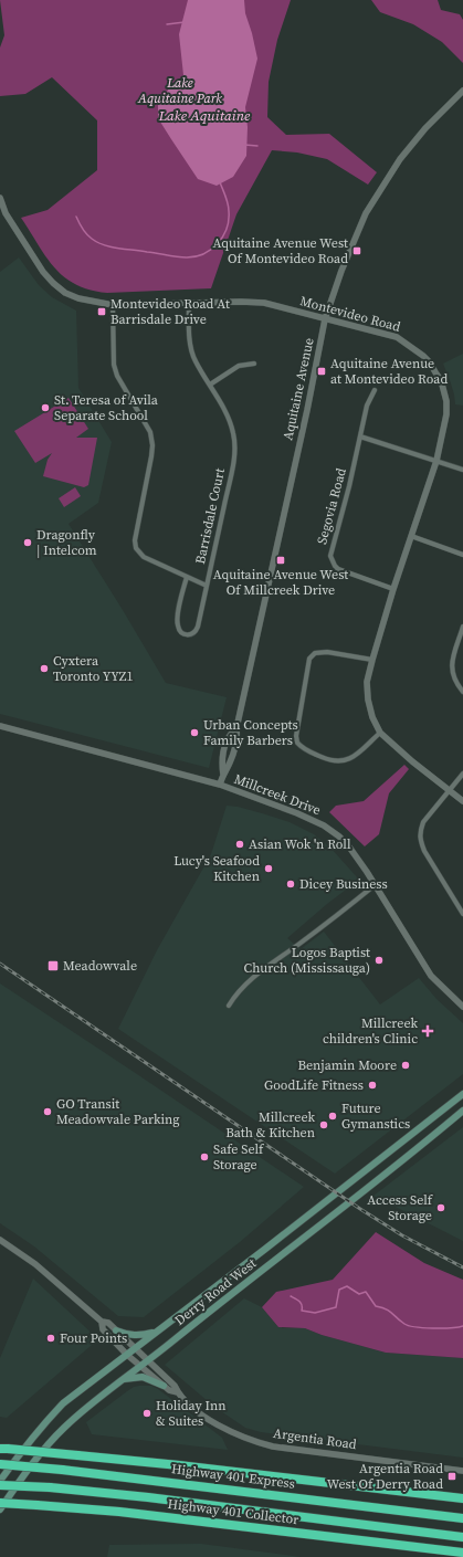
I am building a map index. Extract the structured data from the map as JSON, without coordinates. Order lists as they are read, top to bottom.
{
  "streets": {
    "highway": ["Highway 401 Express", "Highway 401 Collector"],
    "main road": ["Derry Road West"],
    "street": [
      "Montevideo Road",
      "Aquitaine Avenue",
      "Segovia Road",
      "Barrisdale Court",
      "Millcreek Drive",
      "Argentia Road"
    ]
  },
  "crossings": [
    ["Montevideo Road", "Aquitaine Avenue"],
    ["Montevideo Road", "Segovia Road"],
    ["Montevideo Road", "Barrisdale Court"],
    ["Aquitaine Avenue", "Millcreek Drive"],
    ["Derry Road West", "Argentia Road"]
  ],
  "water": ["Lake Aquitaine"],
  "parks": ["Lake Aquitaine Park"],
  "places": {
    "transit": [
      "Aquitaine Avenue West Of Montevideo Road",
      "Montevideo Road At Barrisdale Drive",
      "Aquitaine Avenue at Montevideo Road",
      "Aquitaine Avenue West Of Millcreek Drive",
      "Meadowvale",
      "Argentia Road West Of Derry Road"
    ],
    "other": [
      "St. Teresa of Avila Separate School",
      "Dragonfly | Intelcom",
      "Cyxtera Toronto YYZ1",
      "Urban Concepts Family Barbers",
      "Asian Wok 'n Roll",
      "Lucy's Seafood Kitchen",
      "Dicey Business",
      "Logos Baptist Church (Mississauga)",
      "Benjamin Moore",
      "GoodLife Fitness",
      "GO Transit Meadowvale Parking",
      "Future Gymanstics",
      "Millcreek Bath & Kitchen",
      "Safe Self Storage",
      "Access Self Storage",
      "Four Points",
      "Holiday Inn & Suites"
    ],
    "health": ["Millcreek children's Clinic"]
  }
}
